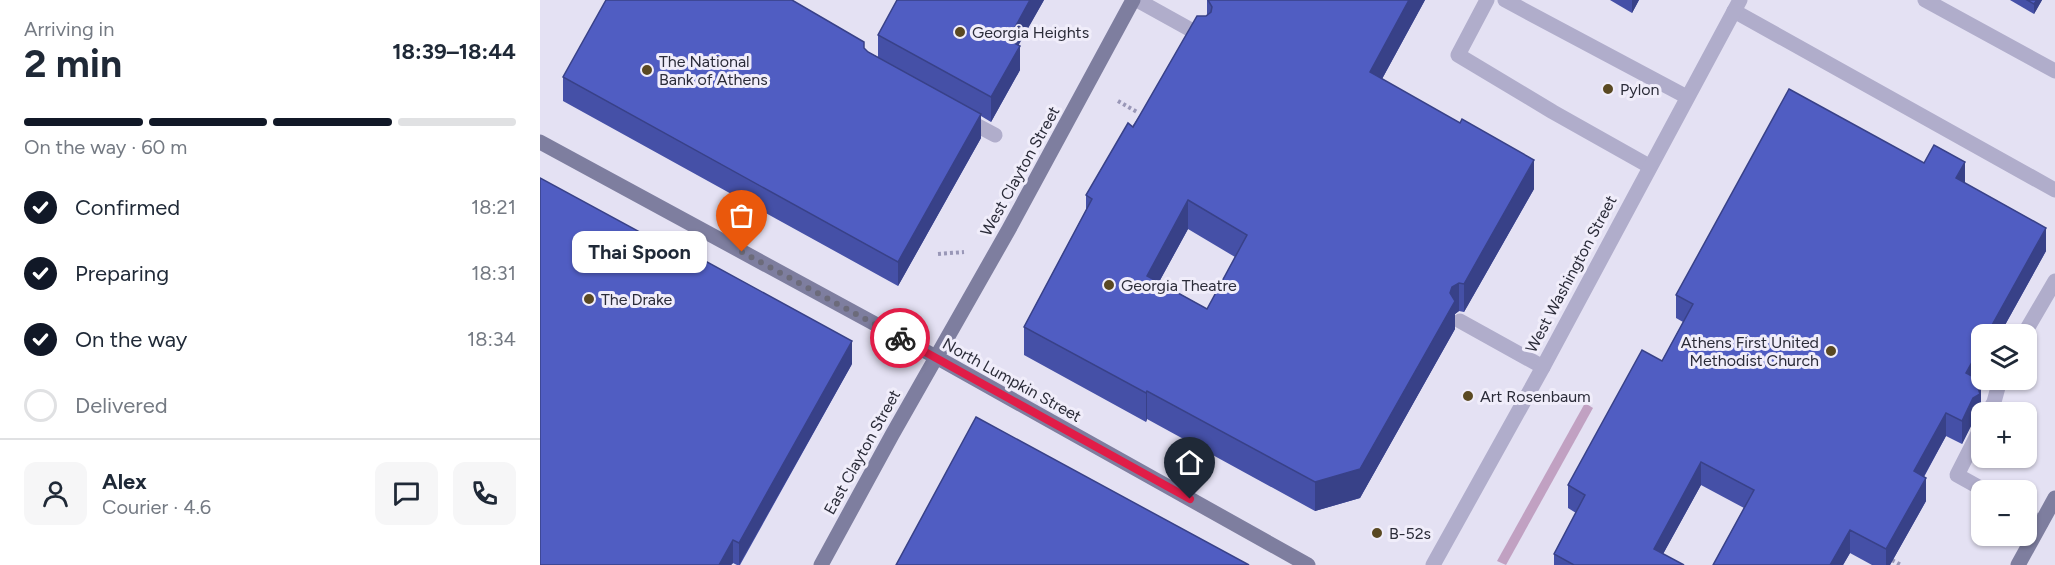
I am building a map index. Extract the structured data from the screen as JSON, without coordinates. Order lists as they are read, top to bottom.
{
  "streets": {
    "main road": ["West Clayton Street", "North Lumpkin Street", "East Clayton Street"],
    "street": ["West Washington Street"]
  },
  "crossings": [
    ["West Clayton Street", "North Lumpkin Street"],
    ["West Clayton Street", "East Clayton Street"],
    ["North Lumpkin Street", "East Clayton Street"]
  ],
  "places": [
    "Georgia Heights",
    "The National Bank of Athens",
    "Pylon",
    "Thai Spoon",
    "Georgia Theatre",
    "The Drake",
    "Athens First United Methodist Church",
    "Art Rosenbaum",
    "B-52s"
  ],
  "page": {
    "heading": ["2 min", "Arriving in", "18:39–18:44"],
    "panel": ["Alex", "Courier · 4.6"],
    "bar": "On the way · 60 m",
    "list": [
      ["Confirmed", "18:21"],
      ["Preparing", "18:31"],
      ["On the way", "18:34"],
      "Delivered"
    ],
    "bubble": "Thai Spoon",
    "map_buttons": ["+", "−"]
  }
}
